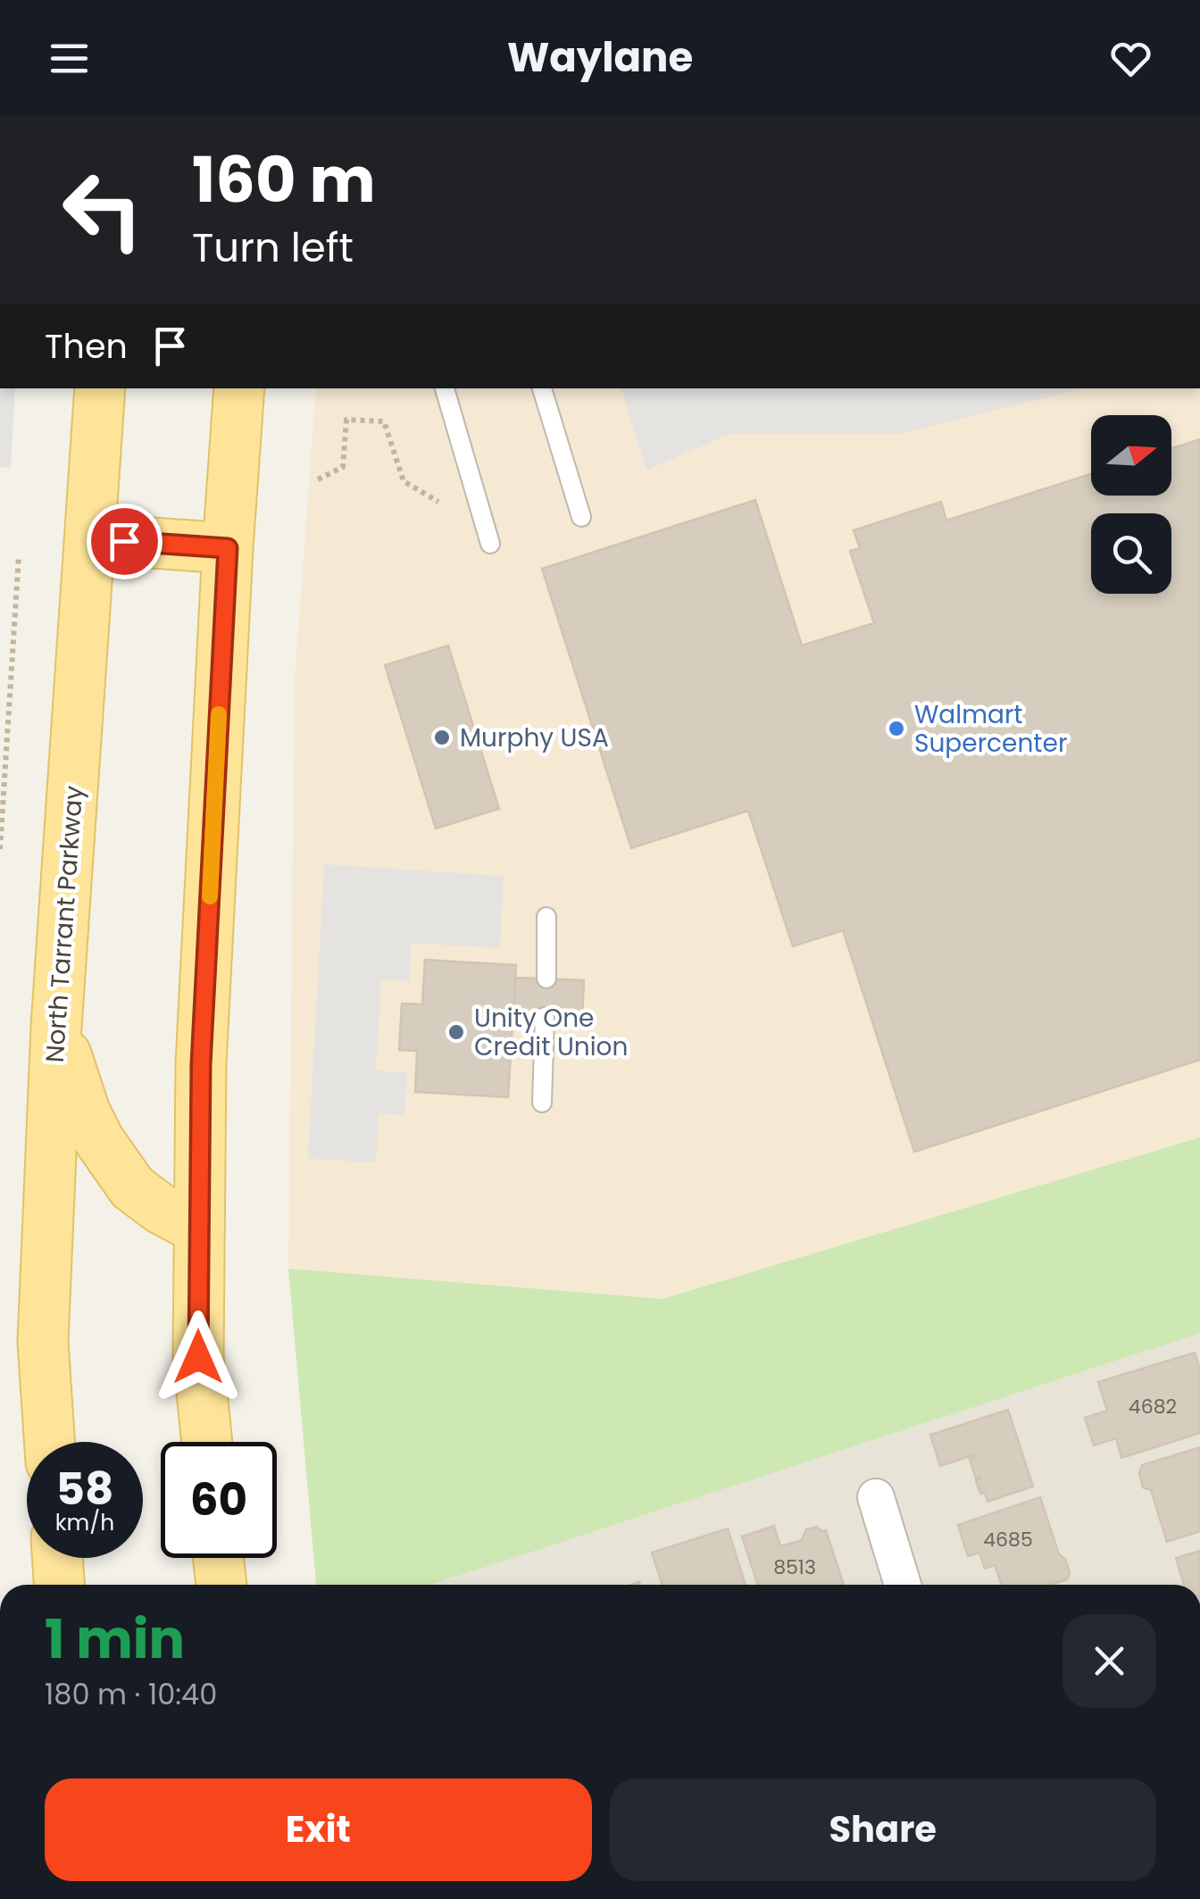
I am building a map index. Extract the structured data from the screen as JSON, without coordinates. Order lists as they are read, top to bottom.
{
  "streets": {
    "main road": ["North Tarrant Parkway"]
  },
  "places": ["Walmart Supercenter", "Murphy USA", "Unity One Credit Union"],
  "house_numbers": ["4682", "4685", "8513"],
  "north": "right",
  "page": {
    "header": "Waylane",
    "turn": ["160 m", "Turn left"],
    "then": "Then",
    "speed": "58 km/h",
    "limit": "60",
    "heading": ["1 min", "180 m · 10:40"],
    "buttons": ["Exit", "Share"]
  }
}
